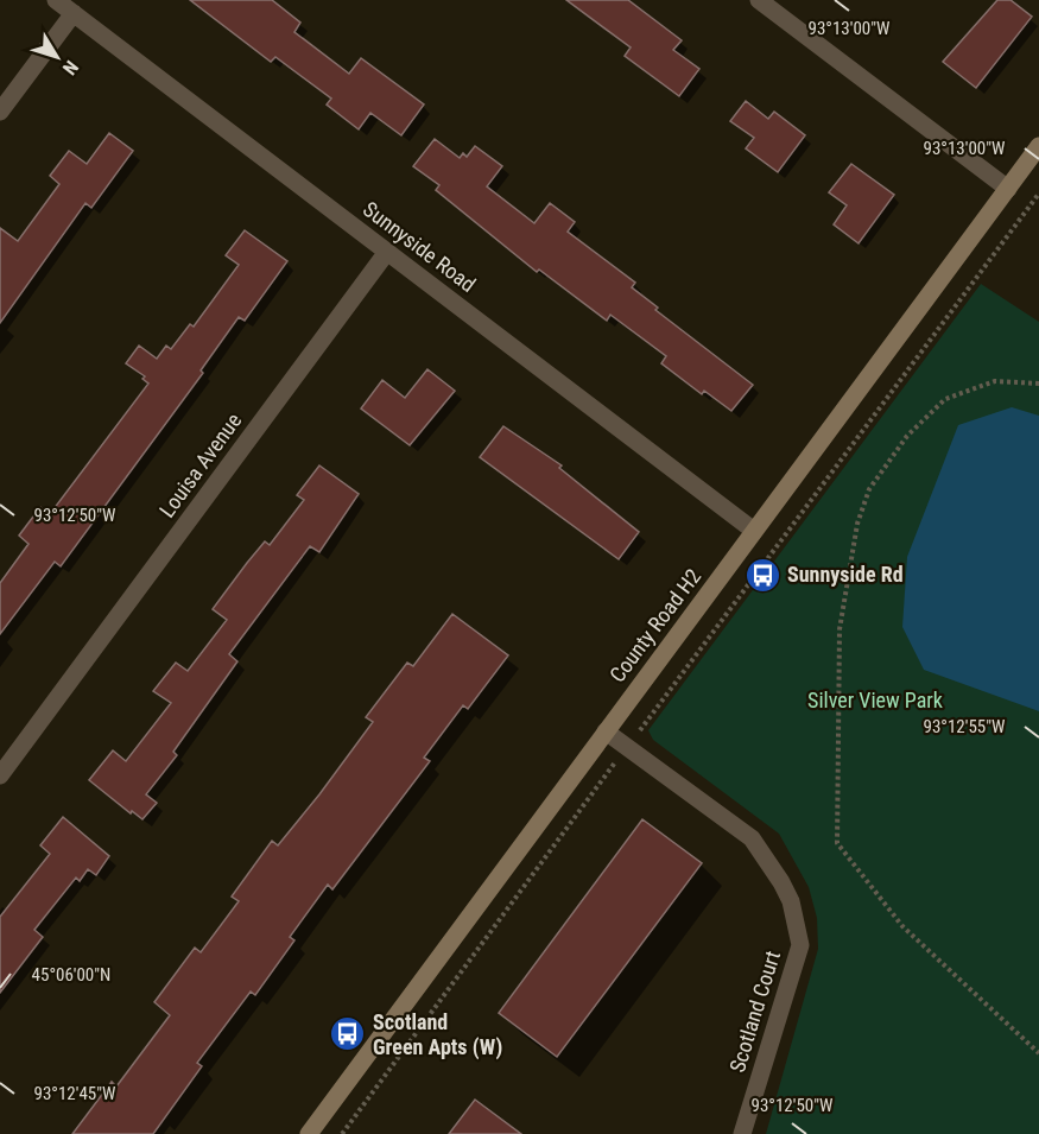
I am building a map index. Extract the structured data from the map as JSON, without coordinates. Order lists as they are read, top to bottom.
{
  "streets": {
    "street": [
      "Sunnyside Road",
      "Louisa Avenue",
      "County Road H2",
      "Scotland Court"
    ]
  },
  "crossings": [
    ["Sunnyside Road", "Louisa Avenue"],
    ["Sunnyside Road", "County Road H2"],
    ["County Road H2", "Scotland Court"]
  ],
  "parks": ["Silver View Park"],
  "places": {
    "bus stop": ["Sunnyside Rd", "Scotland Green Apts (W)"]
  },
  "north": "bottom right",
  "coordinates": [
    "93°13'00\"W",
    "93°12'50\"W",
    "93°12'55\"W",
    "45°06'00\"N",
    "93°12'45\"W"
  ]
}
